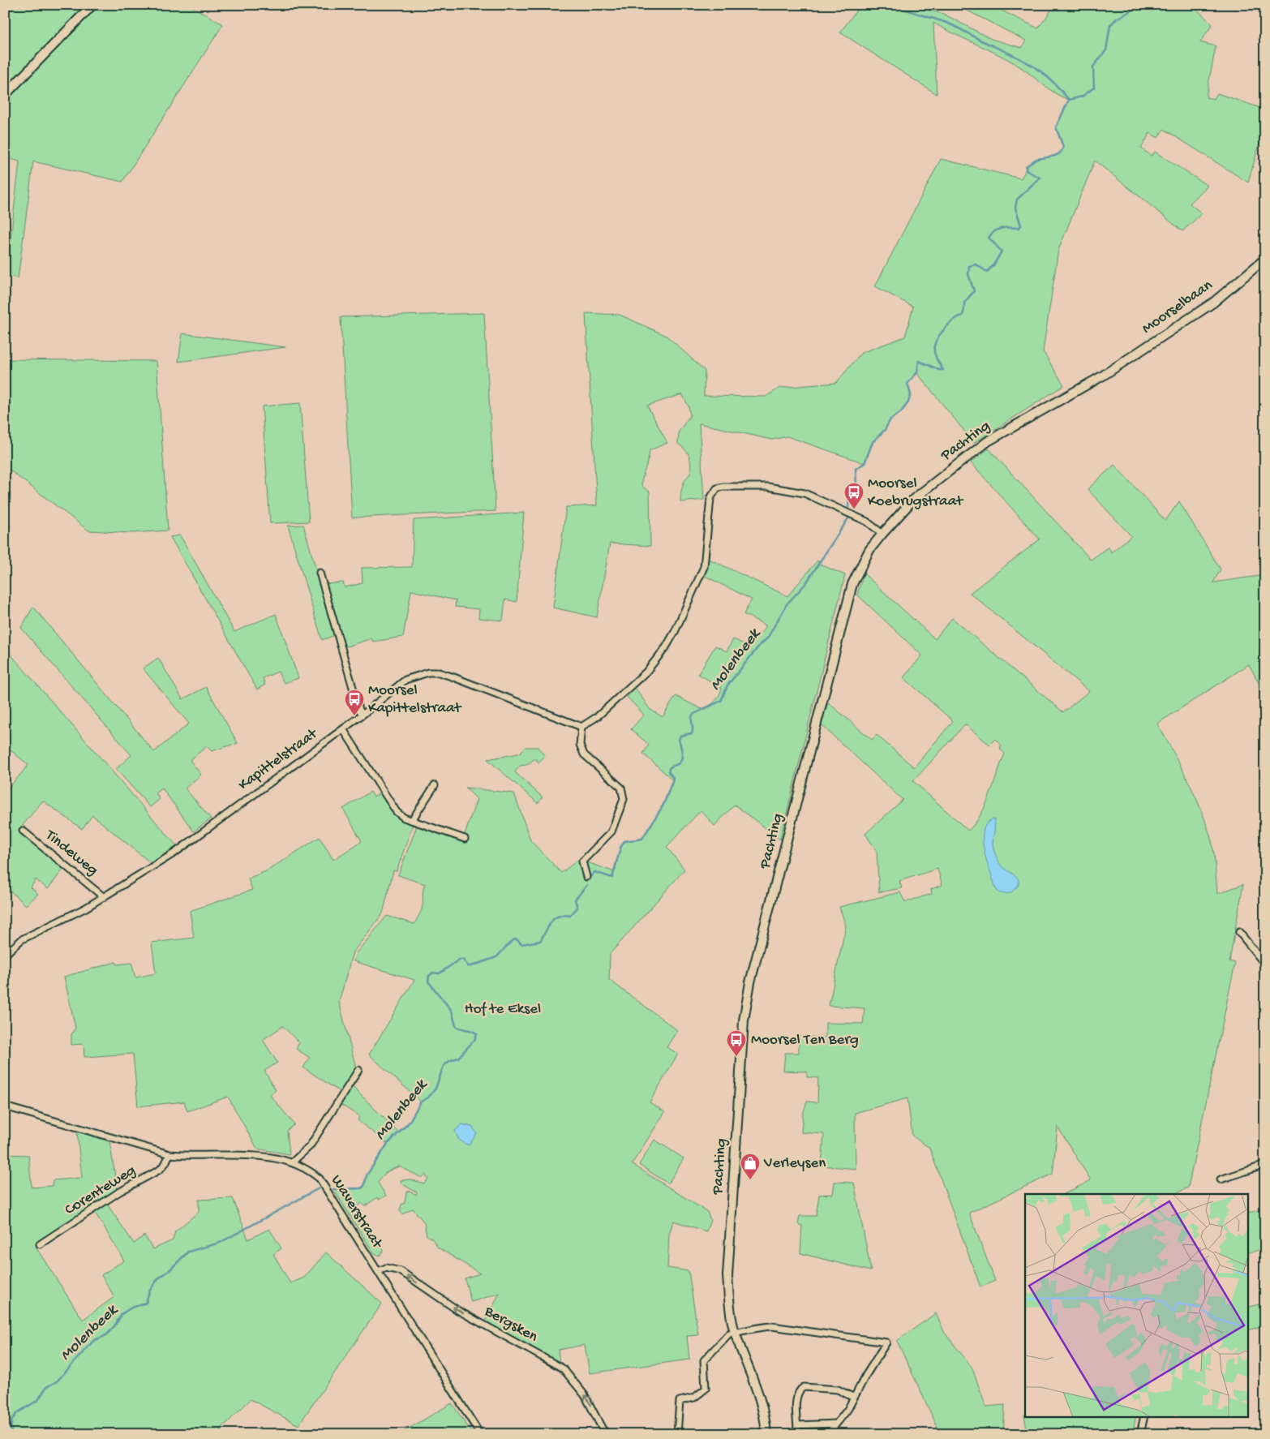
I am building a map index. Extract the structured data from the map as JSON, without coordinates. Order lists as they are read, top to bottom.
{
  "streets": {
    "main road": ["Moorselbaan", "Pachting"],
    "street": [
      "Kapittelstraat",
      "Tindeweg",
      "Corenteweg",
      "Waverstraat",
      "Bergsken"
    ]
  },
  "crossings": [
    ["Moorselbaan", "Pachting"],
    ["Kapittelstraat", "Tindeweg"],
    ["Corenteweg", "Waverstraat"],
    ["Waverstraat", "Bergsken"]
  ],
  "one_way": ["Bergsken"],
  "water": ["Molenbeek"],
  "parks": ["Hof te Eksel"],
  "places": {
    "bus stop": ["Moorsel Koebrugstraat", "Moorsel Kapittelstraat", "Moorsel Ten Berg"],
    "shop": ["Verleysen"]
  }
}
